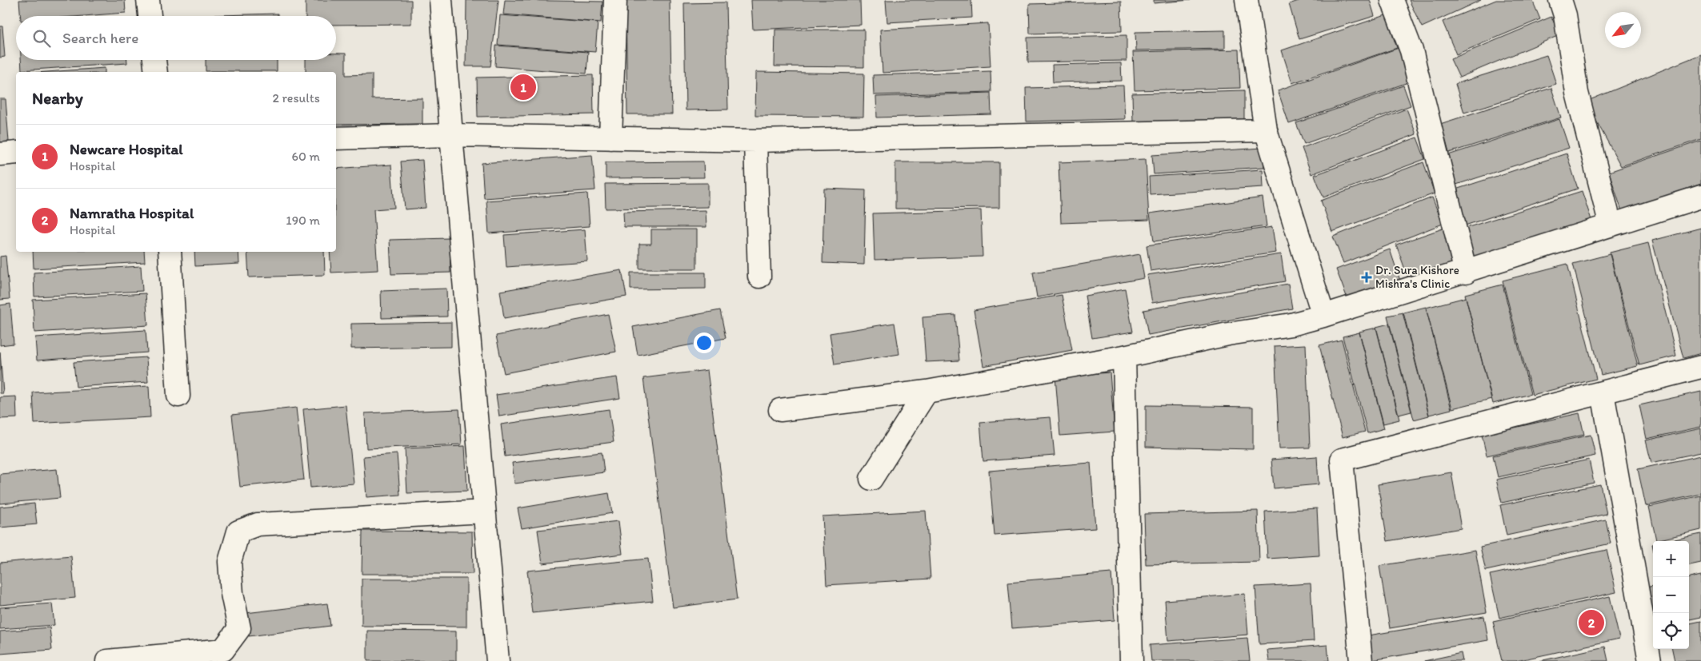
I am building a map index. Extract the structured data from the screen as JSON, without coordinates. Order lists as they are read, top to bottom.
{
  "places": {
    "health": ["Dr. Sura Kishore Mishra's Clinic"]
  },
  "north": "bottom left",
  "page": {
    "search": "Search here",
    "heading": ["Nearby", "2 results"],
    "pins": ["1", "2"],
    "list": [
      {
        "mark": "1",
        "name": "Newcare Hospital",
        "note": "Hospital",
        "value": "60 m"
      },
      {
        "mark": "2",
        "name": "Namratha Hospital",
        "note": "Hospital",
        "value": "190 m"
      }
    ],
    "map_buttons": ["+", "−"]
  }
}
